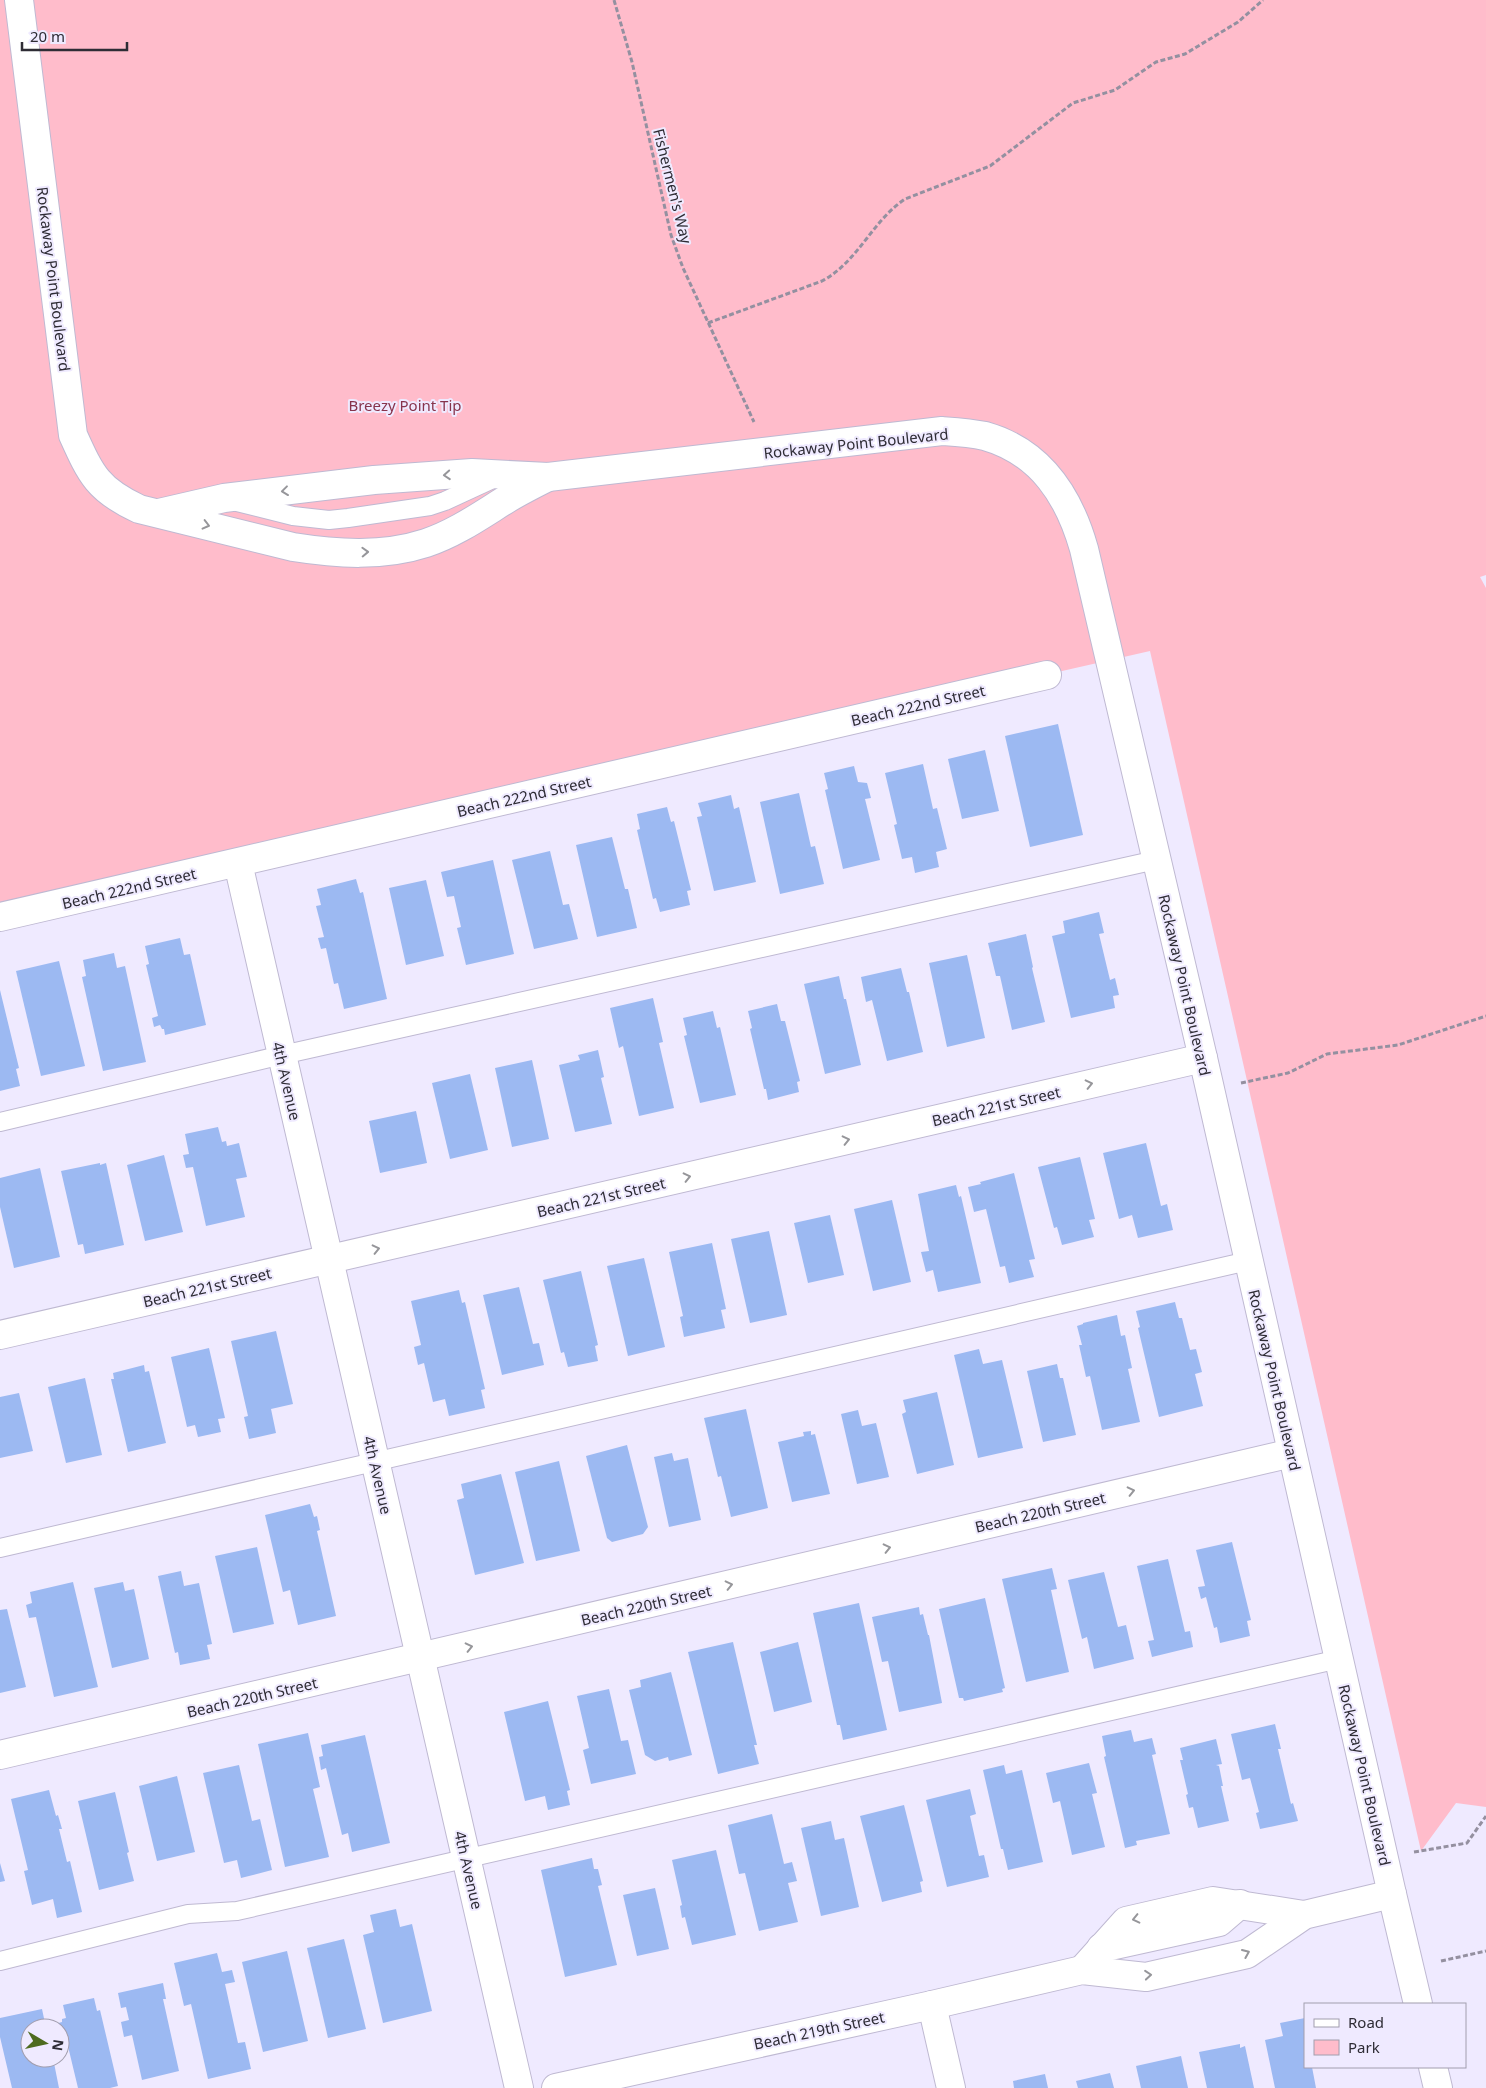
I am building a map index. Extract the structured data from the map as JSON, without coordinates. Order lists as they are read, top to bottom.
{
  "streets": {
    "street": [
      "Rockaway Point Boulevard",
      "Beach 222nd Street",
      "4th Avenue",
      "Beach 221st Street",
      "Beach 220th Street",
      "Beach 219th Street"
    ],
    "path": ["Fishermen's Way"]
  },
  "crossings": [
    ["Fishermen's Way", "Rockaway Point Boulevard"],
    ["Rockaway Point Boulevard", "Beach 221st Street"],
    ["Rockaway Point Boulevard", "Beach 220th Street"],
    ["Rockaway Point Boulevard", "Beach 219th Street"],
    ["Beach 222nd Street", "4th Avenue"],
    ["4th Avenue", "Beach 221st Street"],
    ["4th Avenue", "Beach 220th Street"]
  ],
  "one_way": ["Beach 221st Street", "Beach 220th Street"],
  "parks": ["Breezy Point Tip"],
  "legend": ["Road", "Park"],
  "scale_bar": "20 m",
  "north": "right"
}
